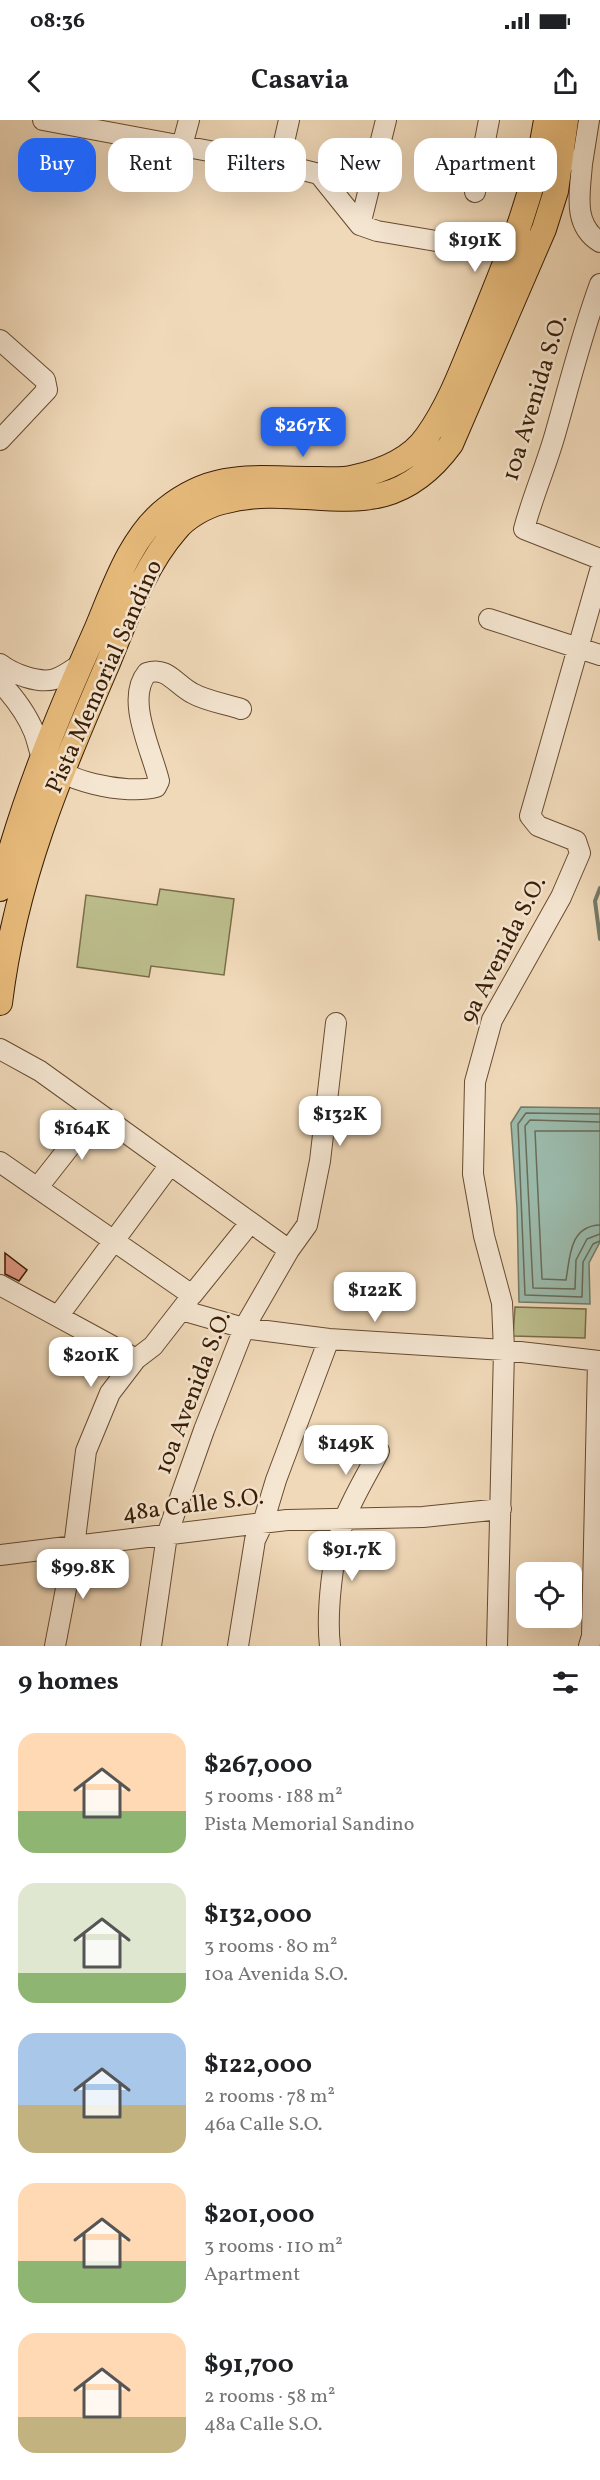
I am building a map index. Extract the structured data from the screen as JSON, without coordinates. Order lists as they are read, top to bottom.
{
  "streets": {
    "main road": ["Pista Memorial Sandino"],
    "street": ["10a Avenida S.O.", "9a Avenida S.O.", "48a Calle S.O."]
  },
  "crossings": [
    ["10a Avenida S.O.", "48a Calle S.O."],
    ["9a Avenida S.O.", "48a Calle S.O."]
  ],
  "page": {
    "status": "08:36",
    "header": "Casavia",
    "chip": [
      "Buy",
      "Rent",
      "Filters",
      "New",
      "Apartment"
    ],
    "price": [
      "$191K",
      "$267K",
      "$132K",
      "$164K",
      "$122K",
      "$201K",
      "$149K",
      "$91.7K",
      "$99.8K"
    ],
    "heading": "9 homes",
    "list": [
      {
        "name": "$267,000",
        "note": "5 rooms · 188 m² · Pista Memorial Sandino"
      },
      {
        "name": "$132,000",
        "note": "3 rooms · 80 m² · 10a Avenida S.O."
      },
      {
        "name": "$122,000",
        "note": "2 rooms · 78 m² · 46a Calle S.O."
      },
      {
        "name": "$201,000",
        "note": "3 rooms · 110 m² · Apartment"
      },
      {
        "name": "$91,700",
        "note": "2 rooms · 58 m² · 48a Calle S.O."
      }
    ]
  }
}
